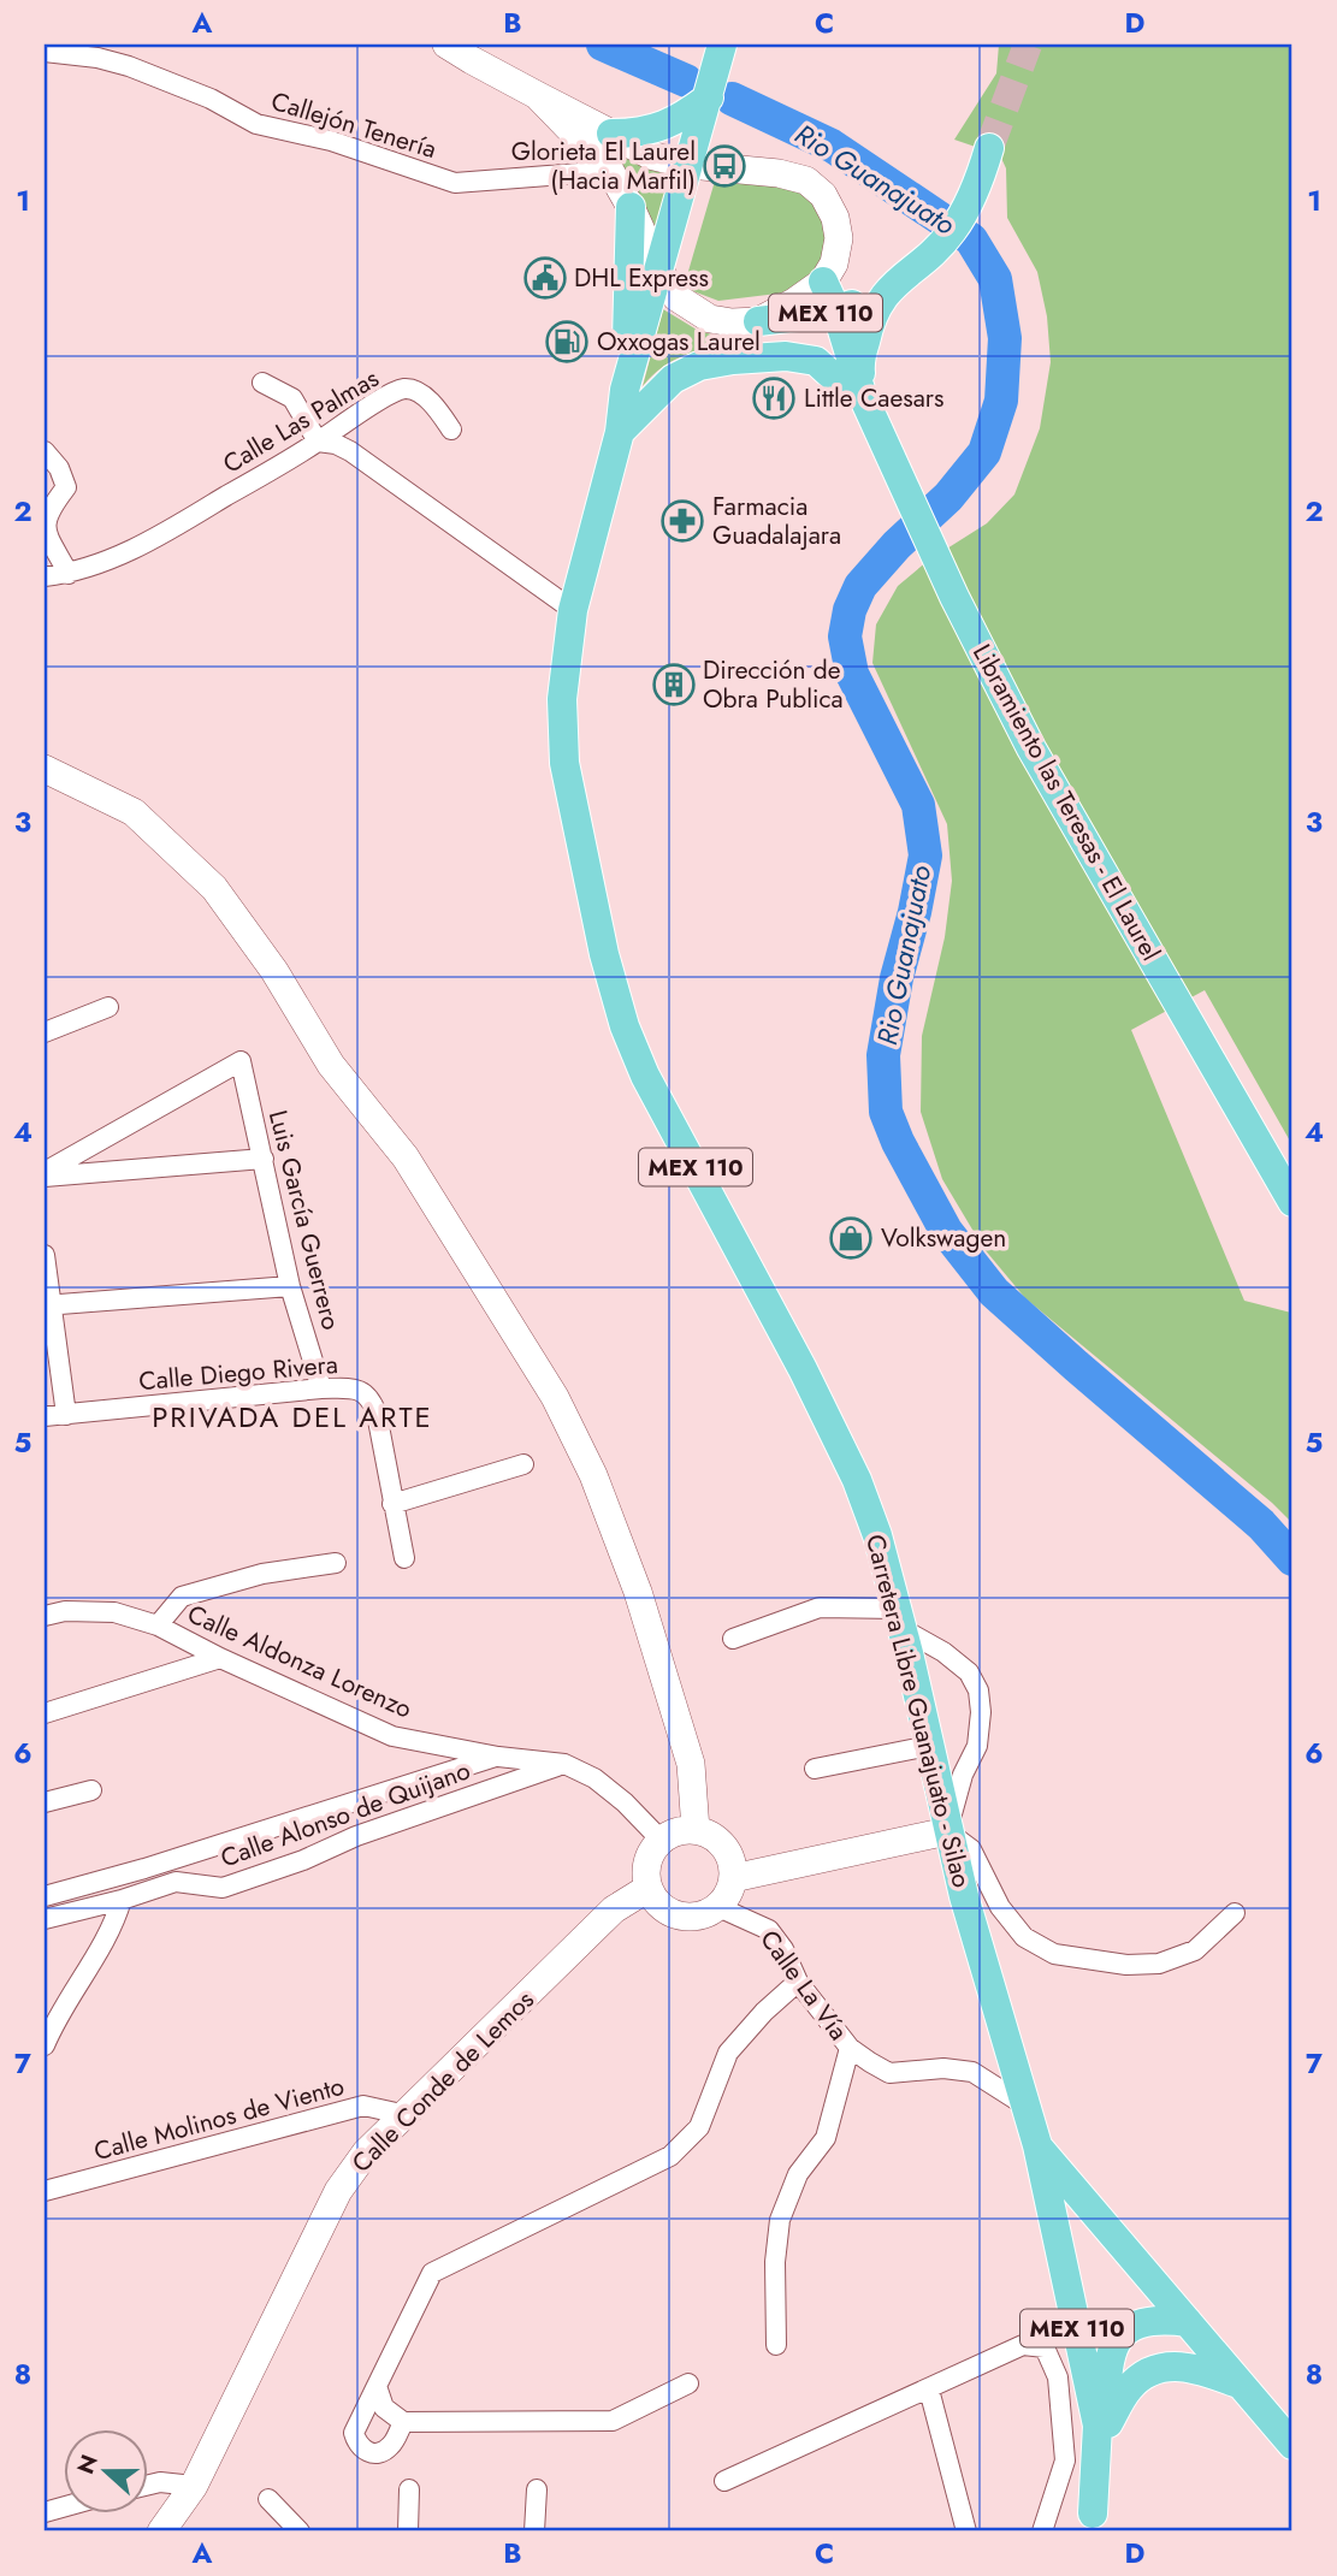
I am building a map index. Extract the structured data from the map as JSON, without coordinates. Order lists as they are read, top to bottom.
{
  "streets": {
    "main road": ["MEX 110", "Libramiento las Teresas - El Laurel", "Carretera Libre Guanajuato - Silao"],
    "street": [
      "Callejón Tenería",
      "Calle Las Palmas",
      "Luis García Guerrero",
      "Calle Diego Rivera",
      "Calle Aldonza Lorenzo",
      "Calle Alonso de Quijano",
      "Calle La Vía",
      "Calle Conde de Lemos",
      "Calle Molinos de Viento"
    ]
  },
  "crossings": [
    ["MEX 110", "Libramiento las Teresas - El Laurel"],
    ["MEX 110", "Carretera Libre Guanajuato - Silao"],
    ["Libramiento las Teresas - El Laurel", "Carretera Libre Guanajuato - Silao"],
    ["Luis García Guerrero", "Calle Diego Rivera"],
    ["Calle Aldonza Lorenzo", "Calle Alonso de Quijano"],
    ["Calle Aldonza Lorenzo", "Calle La Vía"],
    ["Calle Aldonza Lorenzo", "Calle Conde de Lemos"],
    ["Carretera Libre Guanajuato - Silao", "Calle La Vía"],
    ["Calle La Vía", "Calle Conde de Lemos"],
    ["Calle Conde de Lemos", "Calle Molinos de Viento"]
  ],
  "districts": ["PRIVADA DEL ARTE"],
  "water": ["Rio Guanajuato"],
  "places": {
    "bus stop": ["Glorieta El Laurel (Hacia Marfil)"],
    "public building": ["DHL Express"],
    "fuel station": ["Oxxogas Laurel"],
    "restaurant": ["Little Caesars"],
    "pharmacy": ["Farmacia Guadalajara"],
    "building": ["Dirección de Obra Publica"],
    "shop": ["Volkswagen"]
  },
  "north": "left",
  "grid": {
    "columns": [
      "A",
      "B",
      "C",
      "D"
    ],
    "rows": [
      "1",
      "2",
      "3",
      "4",
      "5",
      "6",
      "7",
      "8"
    ]
  }
}
